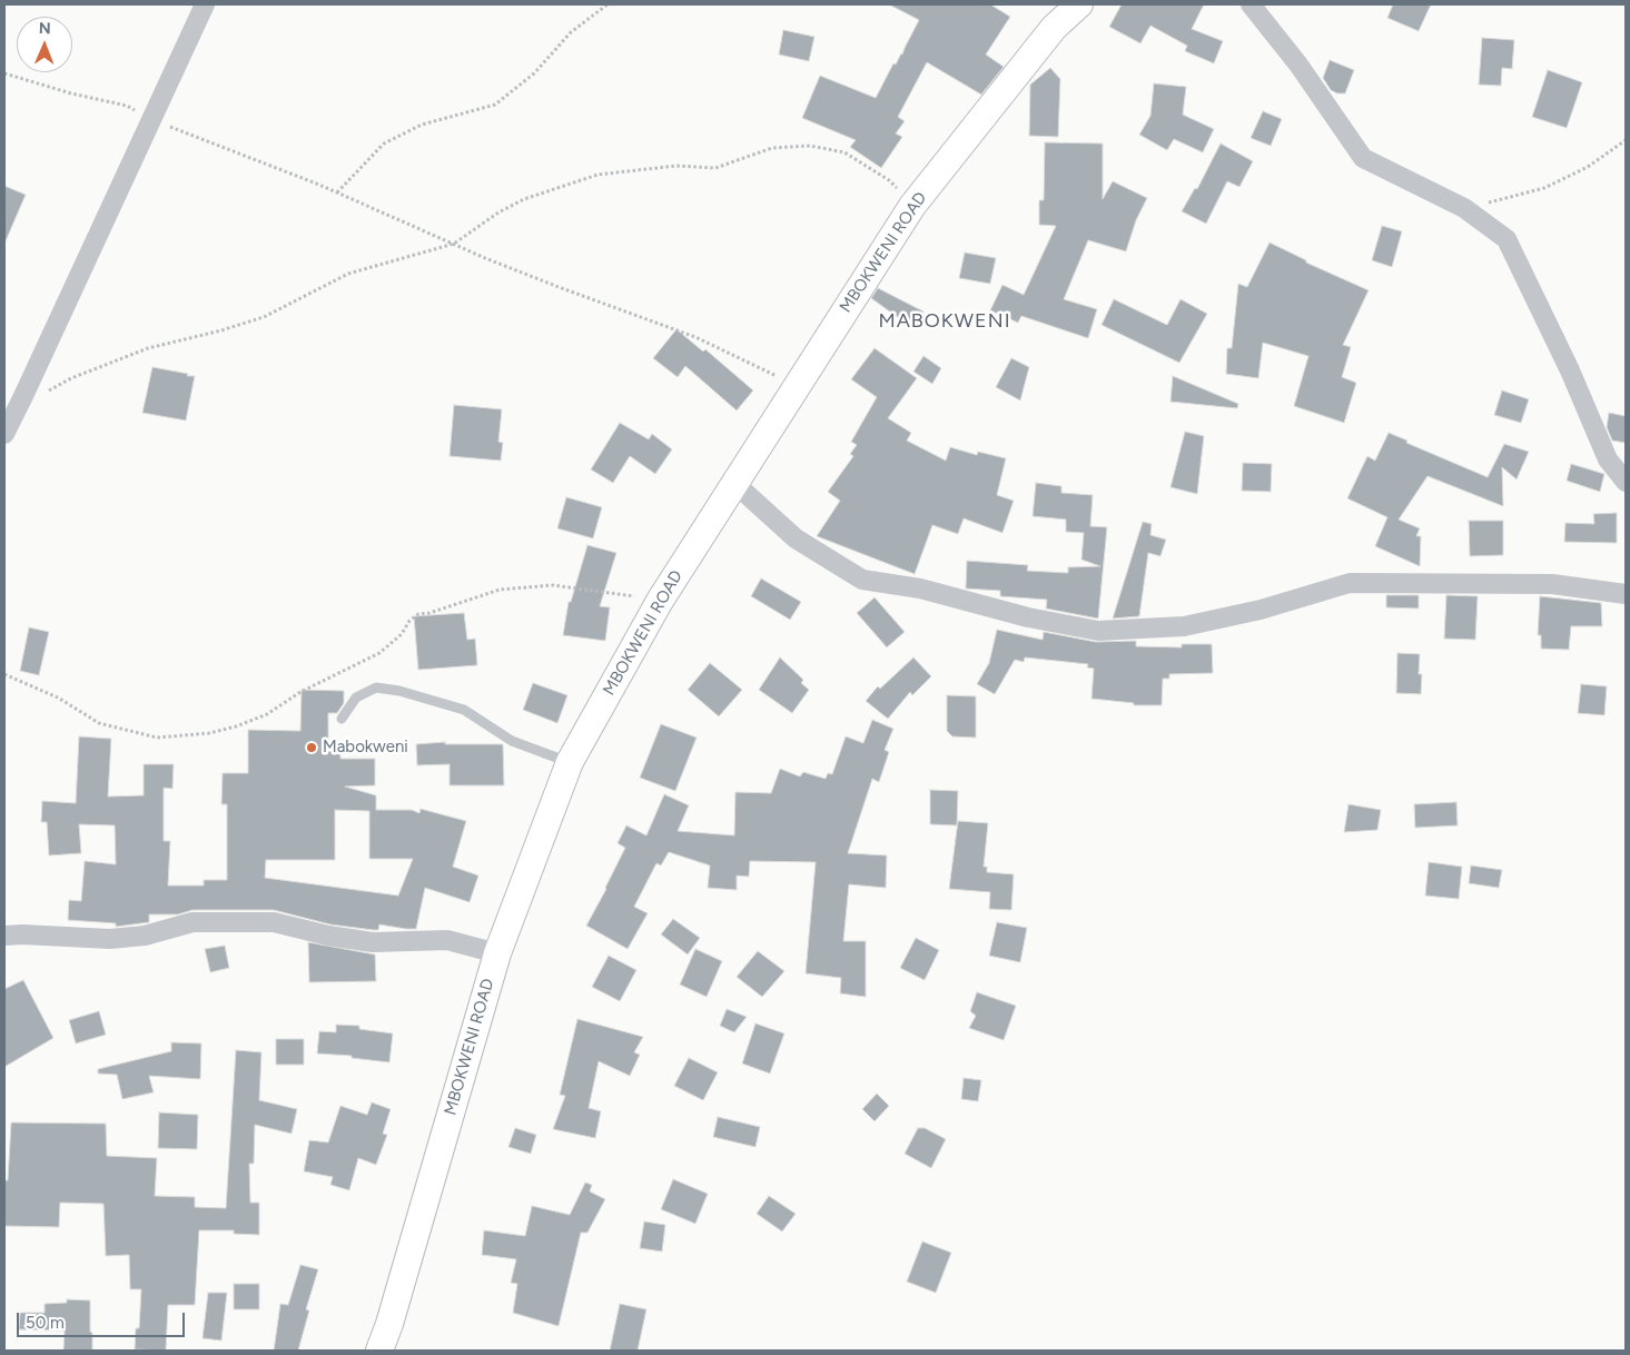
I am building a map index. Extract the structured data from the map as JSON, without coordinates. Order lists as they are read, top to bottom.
{
  "streets": {
    "street": ["MBOKWENI ROAD"]
  },
  "districts": ["MABOKWENI"],
  "places": ["Mabokweni"],
  "scale_bar": "50 m",
  "north": "top"
}
